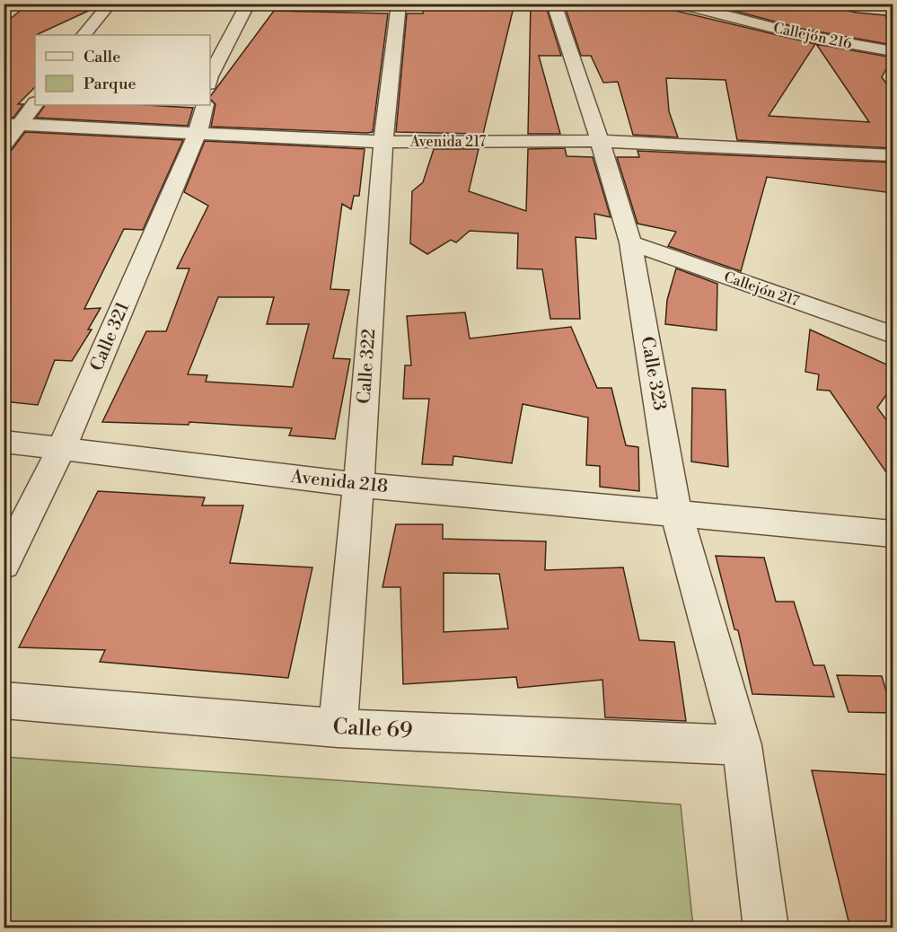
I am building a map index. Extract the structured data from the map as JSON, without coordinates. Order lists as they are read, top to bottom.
{
  "streets": {
    "street": [
      "Callejón 216",
      "Avenida 217",
      "Callejón 217",
      "Calle 321",
      "Calle 322",
      "Calle 323",
      "Avenida 218",
      "Calle 69"
    ]
  },
  "crossings": [
    ["Avenida 217", "Calle 321"],
    ["Avenida 217", "Calle 322"],
    ["Avenida 217", "Calle 323"],
    ["Callejón 217", "Calle 323"],
    ["Calle 321", "Avenida 218"],
    ["Calle 322", "Avenida 218"],
    ["Calle 322", "Calle 69"],
    ["Calle 323", "Avenida 218"],
    ["Calle 323", "Calle 69"]
  ],
  "legend": ["Calle", "Parque"]
}
